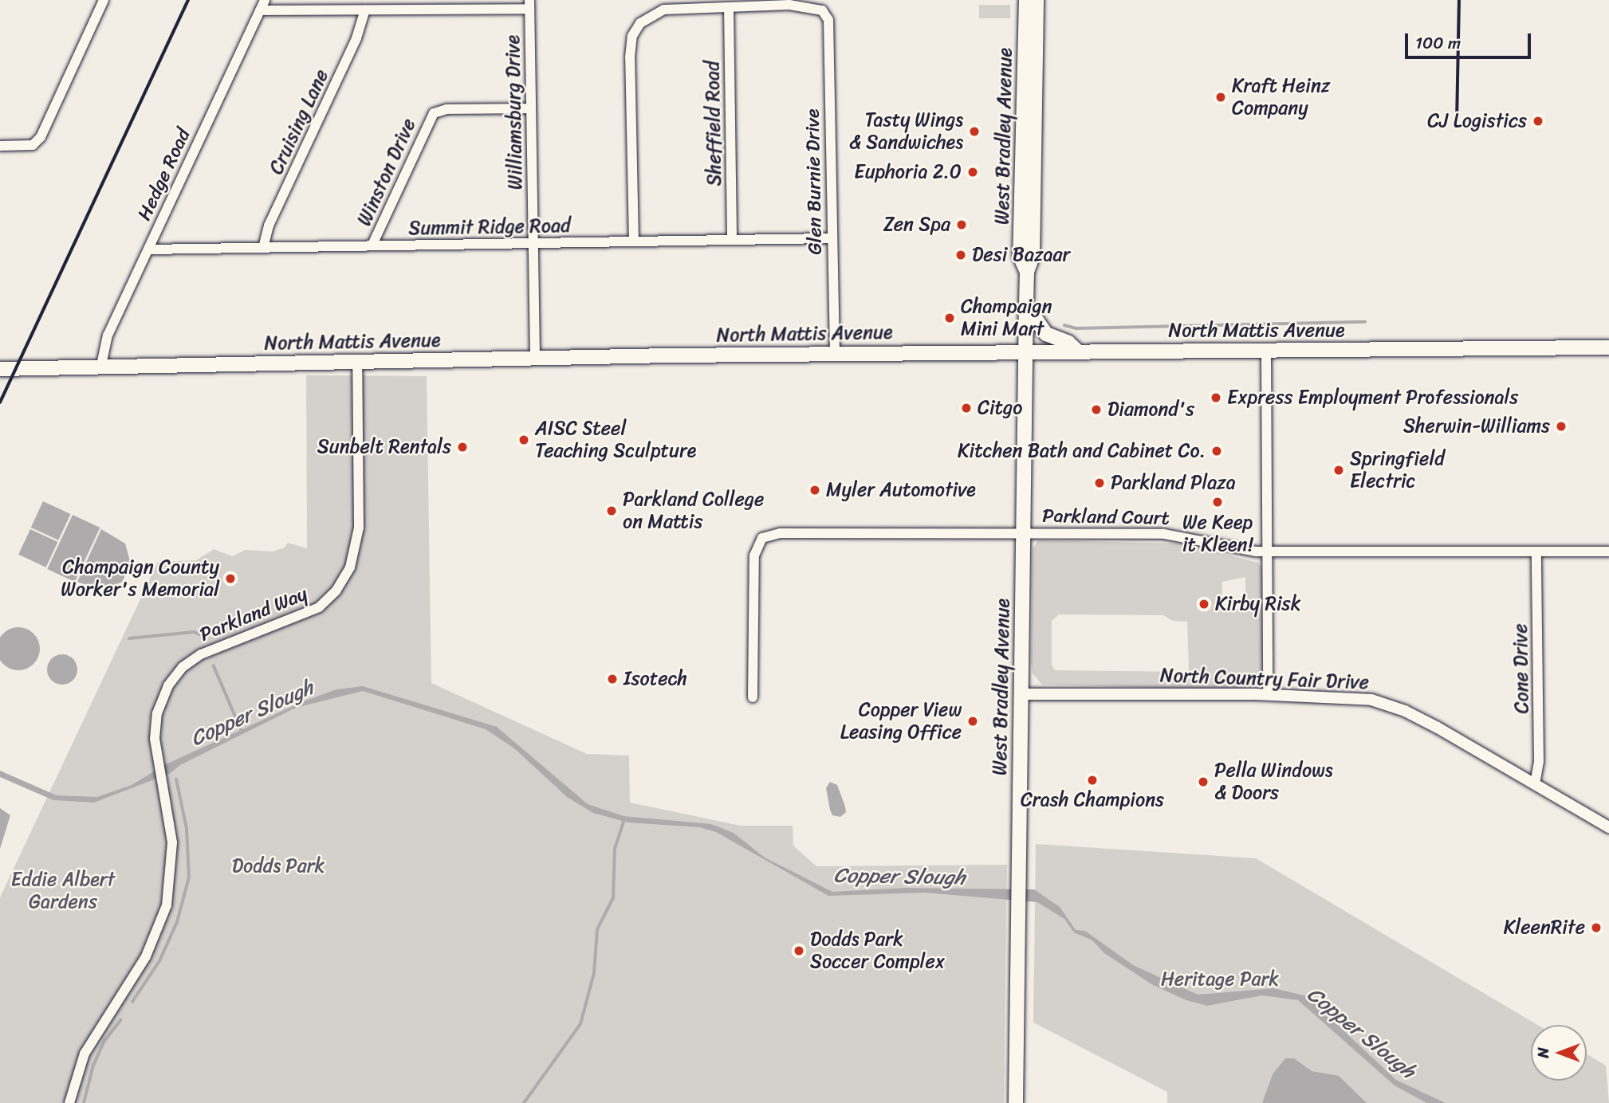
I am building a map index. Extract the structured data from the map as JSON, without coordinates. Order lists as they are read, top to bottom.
{
  "streets": {
    "main road": ["West Bradley Avenue", "North Mattis Avenue"],
    "street": [
      "Williamsburg Drive",
      "Cruising Lane",
      "Sheffield Road",
      "Winston Drive",
      "Hedge Road",
      "Glen Burnie Drive",
      "Summit Ridge Road",
      "Parkland Court",
      "Parkland Way",
      "Cone Drive",
      "North Country Fair Drive"
    ]
  },
  "crossings": [
    ["Williamsburg Drive", "Winston Drive"],
    ["Williamsburg Drive", "Summit Ridge Road"],
    ["Williamsburg Drive", "North Mattis Avenue"],
    ["Cruising Lane", "Summit Ridge Road"],
    ["Sheffield Road", "Glen Burnie Drive"],
    ["Sheffield Road", "Summit Ridge Road"],
    ["West Bradley Avenue", "North Mattis Avenue"],
    ["West Bradley Avenue", "Parkland Court"],
    ["West Bradley Avenue", "North Country Fair Drive"],
    ["Winston Drive", "Summit Ridge Road"],
    ["Hedge Road", "Summit Ridge Road"],
    ["Hedge Road", "North Mattis Avenue"],
    ["Glen Burnie Drive", "Summit Ridge Road"],
    ["Glen Burnie Drive", "North Mattis Avenue"],
    ["North Mattis Avenue", "Parkland Way"],
    ["Parkland Court", "Cone Drive"],
    ["Cone Drive", "North Country Fair Drive"]
  ],
  "water": ["Copper Slough"],
  "parks": ["Dodds Park", "Eddie Albert Gardens", "Heritage Park"],
  "places": [
    "Kraft Heinz Company",
    "CJ Logistics",
    "Tasty Wings & Sandwiches",
    "Euphoria 2.0",
    "Zen Spa",
    "Desi Bazaar",
    "Champaign Mini Mart",
    "Express Employment Professionals",
    "Citgo",
    "Diamond's",
    "Sherwin-Williams",
    "AISC Steel Teaching Sculpture",
    "Sunbelt Rentals",
    "Kitchen Bath and Cabinet Co.",
    "Springfield Electric",
    "Parkland Plaza",
    "Myler Automotive",
    "We Keep it Kleen!",
    "Parkland College on Mattis",
    "Champaign County Worker's Memorial",
    "Kirby Risk",
    "Isotech",
    "Copper View Leasing Office",
    "Crash Champions",
    "Pella Windows & Doors",
    "KleenRite",
    "Dodds Park Soccer Complex"
  ],
  "scale_bar": "100 m",
  "north": "left"
}
